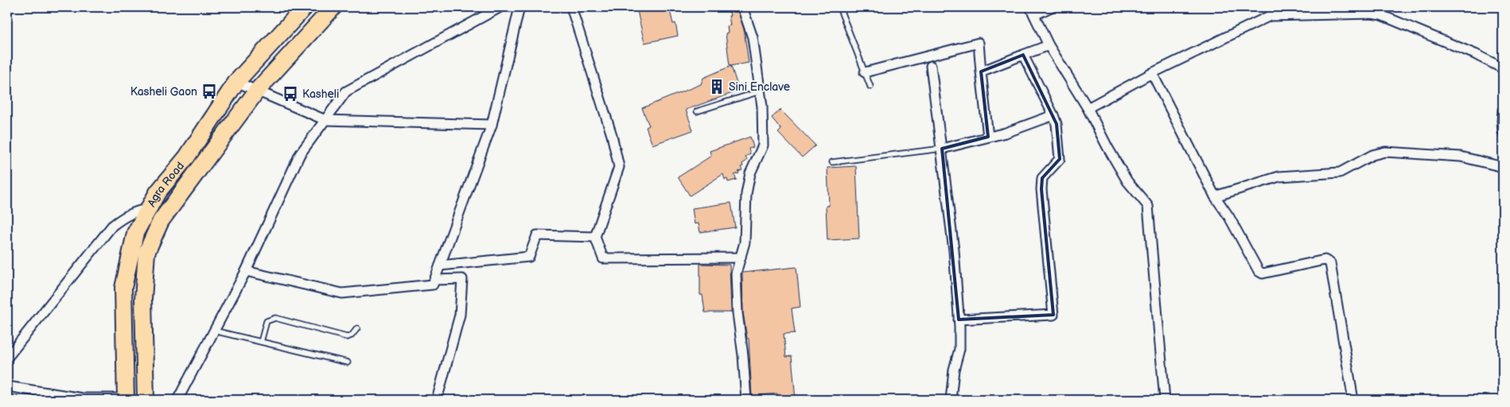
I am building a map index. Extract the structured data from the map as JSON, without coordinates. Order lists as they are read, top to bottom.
{
  "streets": {
    "highway": ["Agra Road"]
  },
  "places": {
    "building": ["Sini Enclave"],
    "bus stop": ["Kasheli Gaon", "Kasheli"]
  }
}
